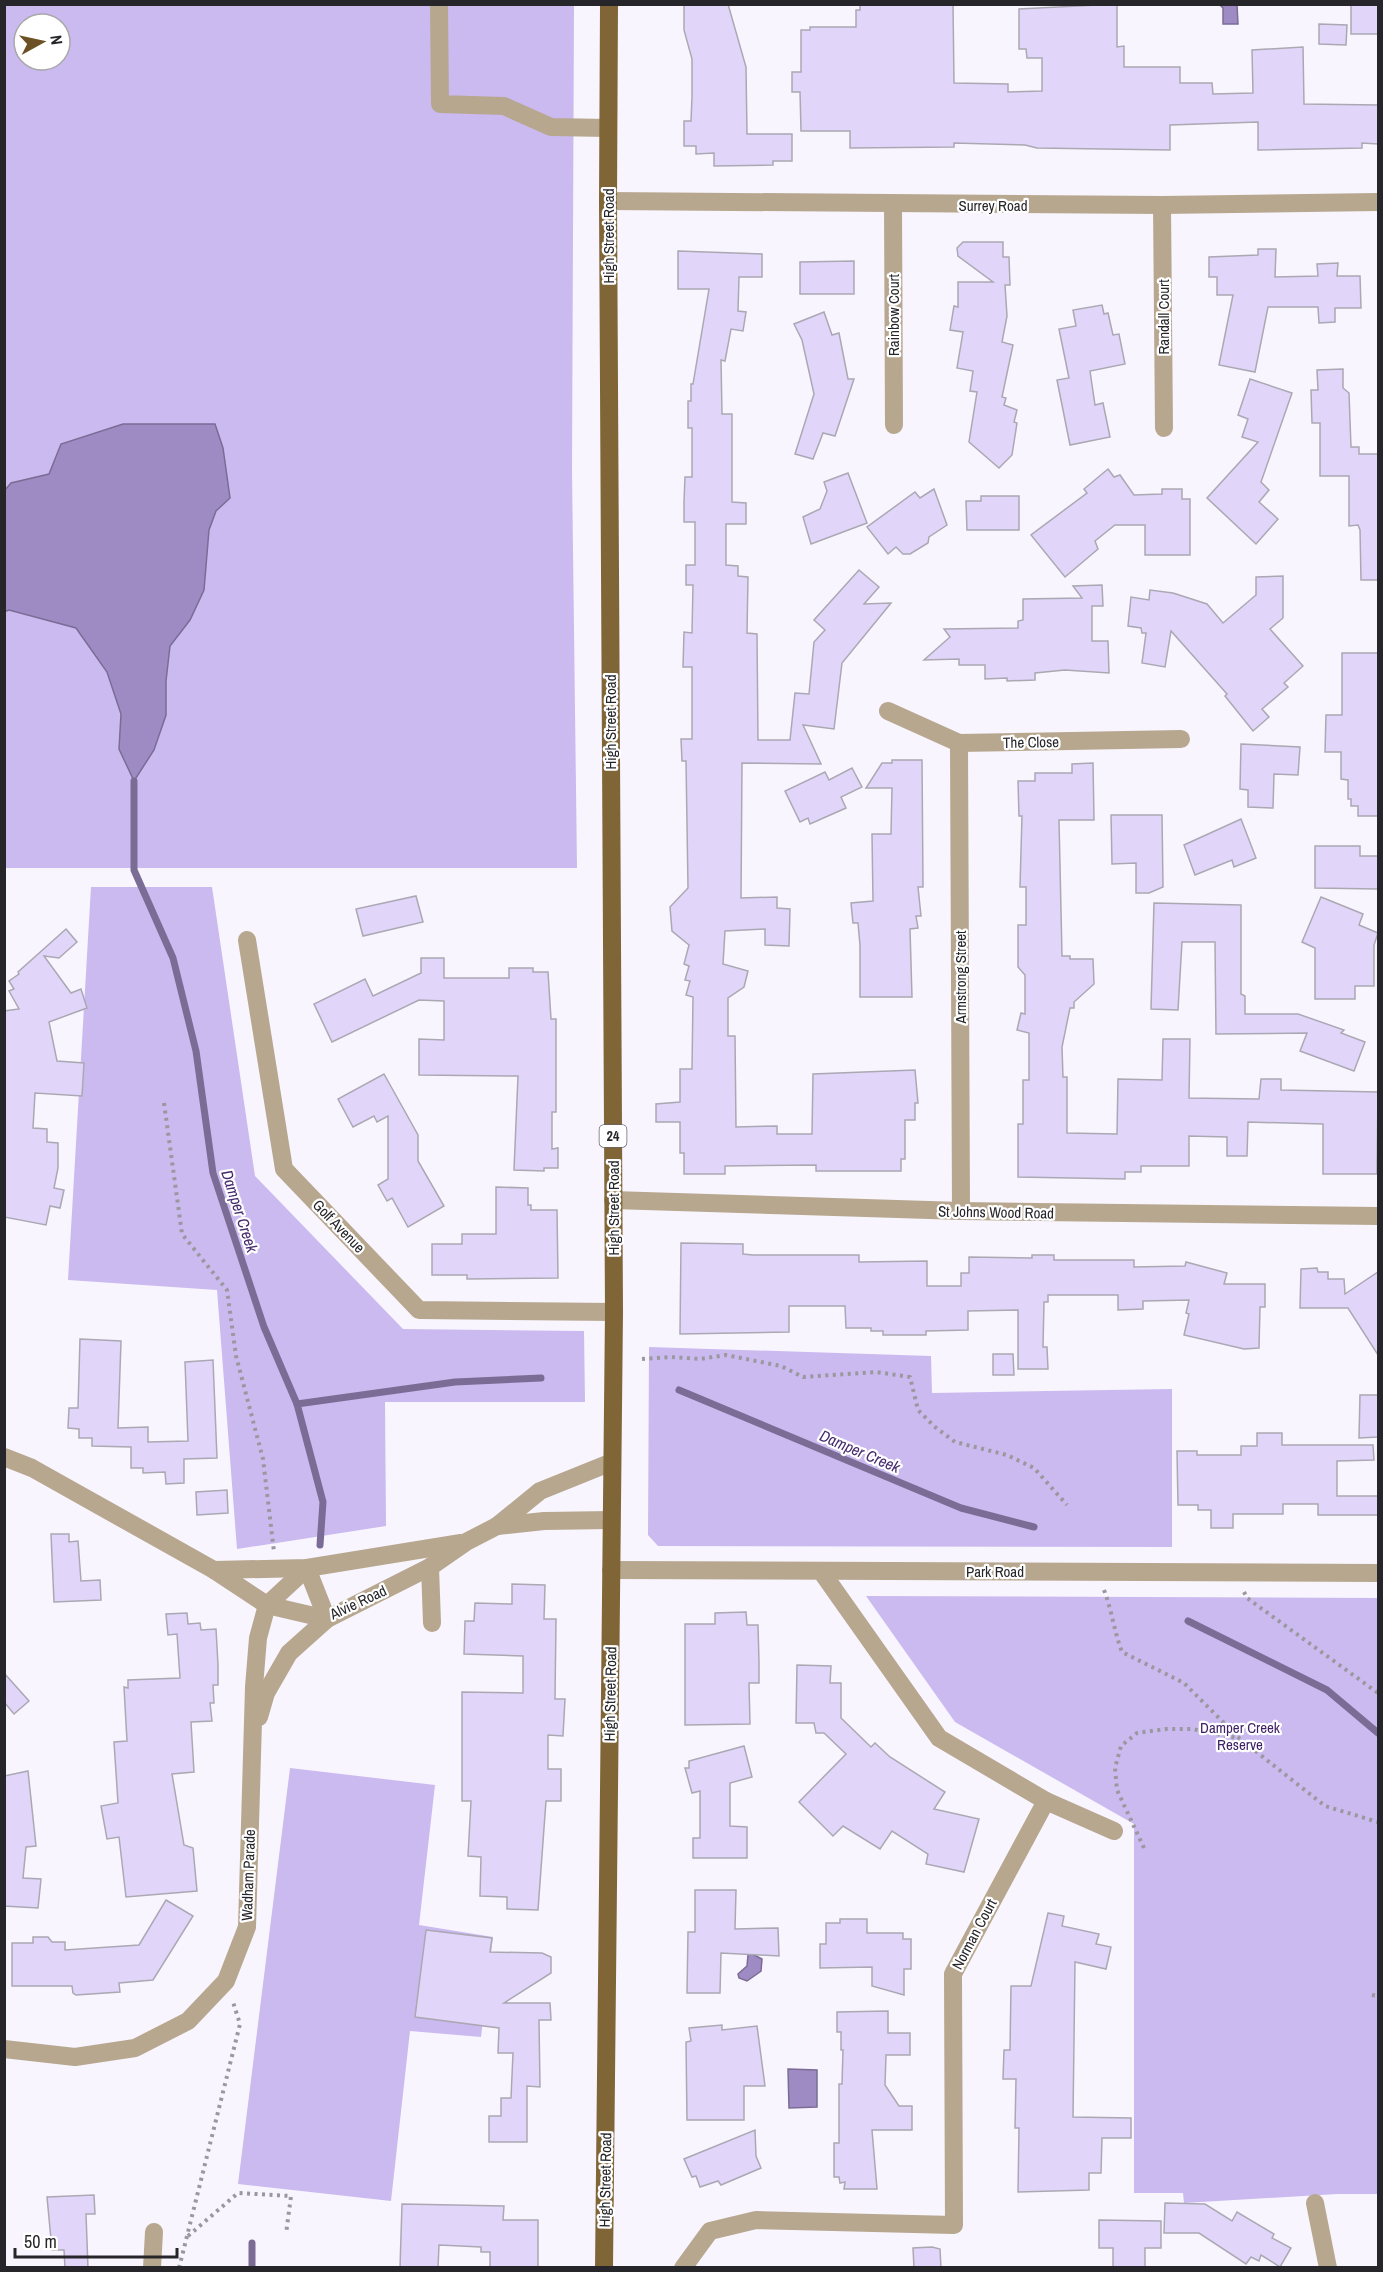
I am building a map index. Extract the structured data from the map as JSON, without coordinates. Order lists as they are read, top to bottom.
{
  "streets": {
    "main road": ["High Street Road", "24"],
    "street": [
      "Surrey Road",
      "Rainbow Court",
      "Randall Court",
      "The Close",
      "Armstrong Street",
      "St Johns Wood Road",
      "Golf Avenue",
      "Park Road",
      "Alvie Road",
      "Wadham Parade",
      "Norman Court"
    ]
  },
  "crossings": [
    ["Surrey Road", "High Street Road"],
    ["Surrey Road", "Rainbow Court"],
    ["Surrey Road", "Randall Court"],
    ["High Street Road", "St Johns Wood Road"],
    ["High Street Road", "Golf Avenue"],
    ["High Street Road", "Park Road"],
    ["High Street Road", "Alvie Road"],
    ["The Close", "Armstrong Street"],
    ["Armstrong Street", "St Johns Wood Road"],
    ["Alvie Road", "Wadham Parade"]
  ],
  "water": ["Damper Creek"],
  "parks": ["Damper Creek Reserve"],
  "scale_bar": "50 m",
  "north": "right"
}
